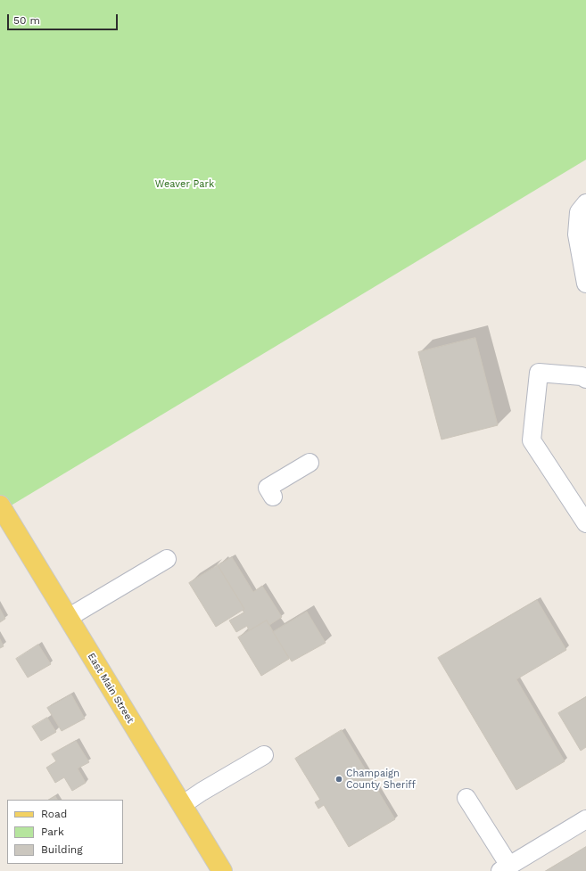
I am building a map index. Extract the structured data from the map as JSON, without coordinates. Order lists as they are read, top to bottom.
{
  "streets": {
    "main road": ["East Main Street"]
  },
  "parks": ["Weaver Park"],
  "places": ["Champaign County Sheriff"],
  "legend": ["Road", "Park", "Building"],
  "scale_bar": "50 m"
}
